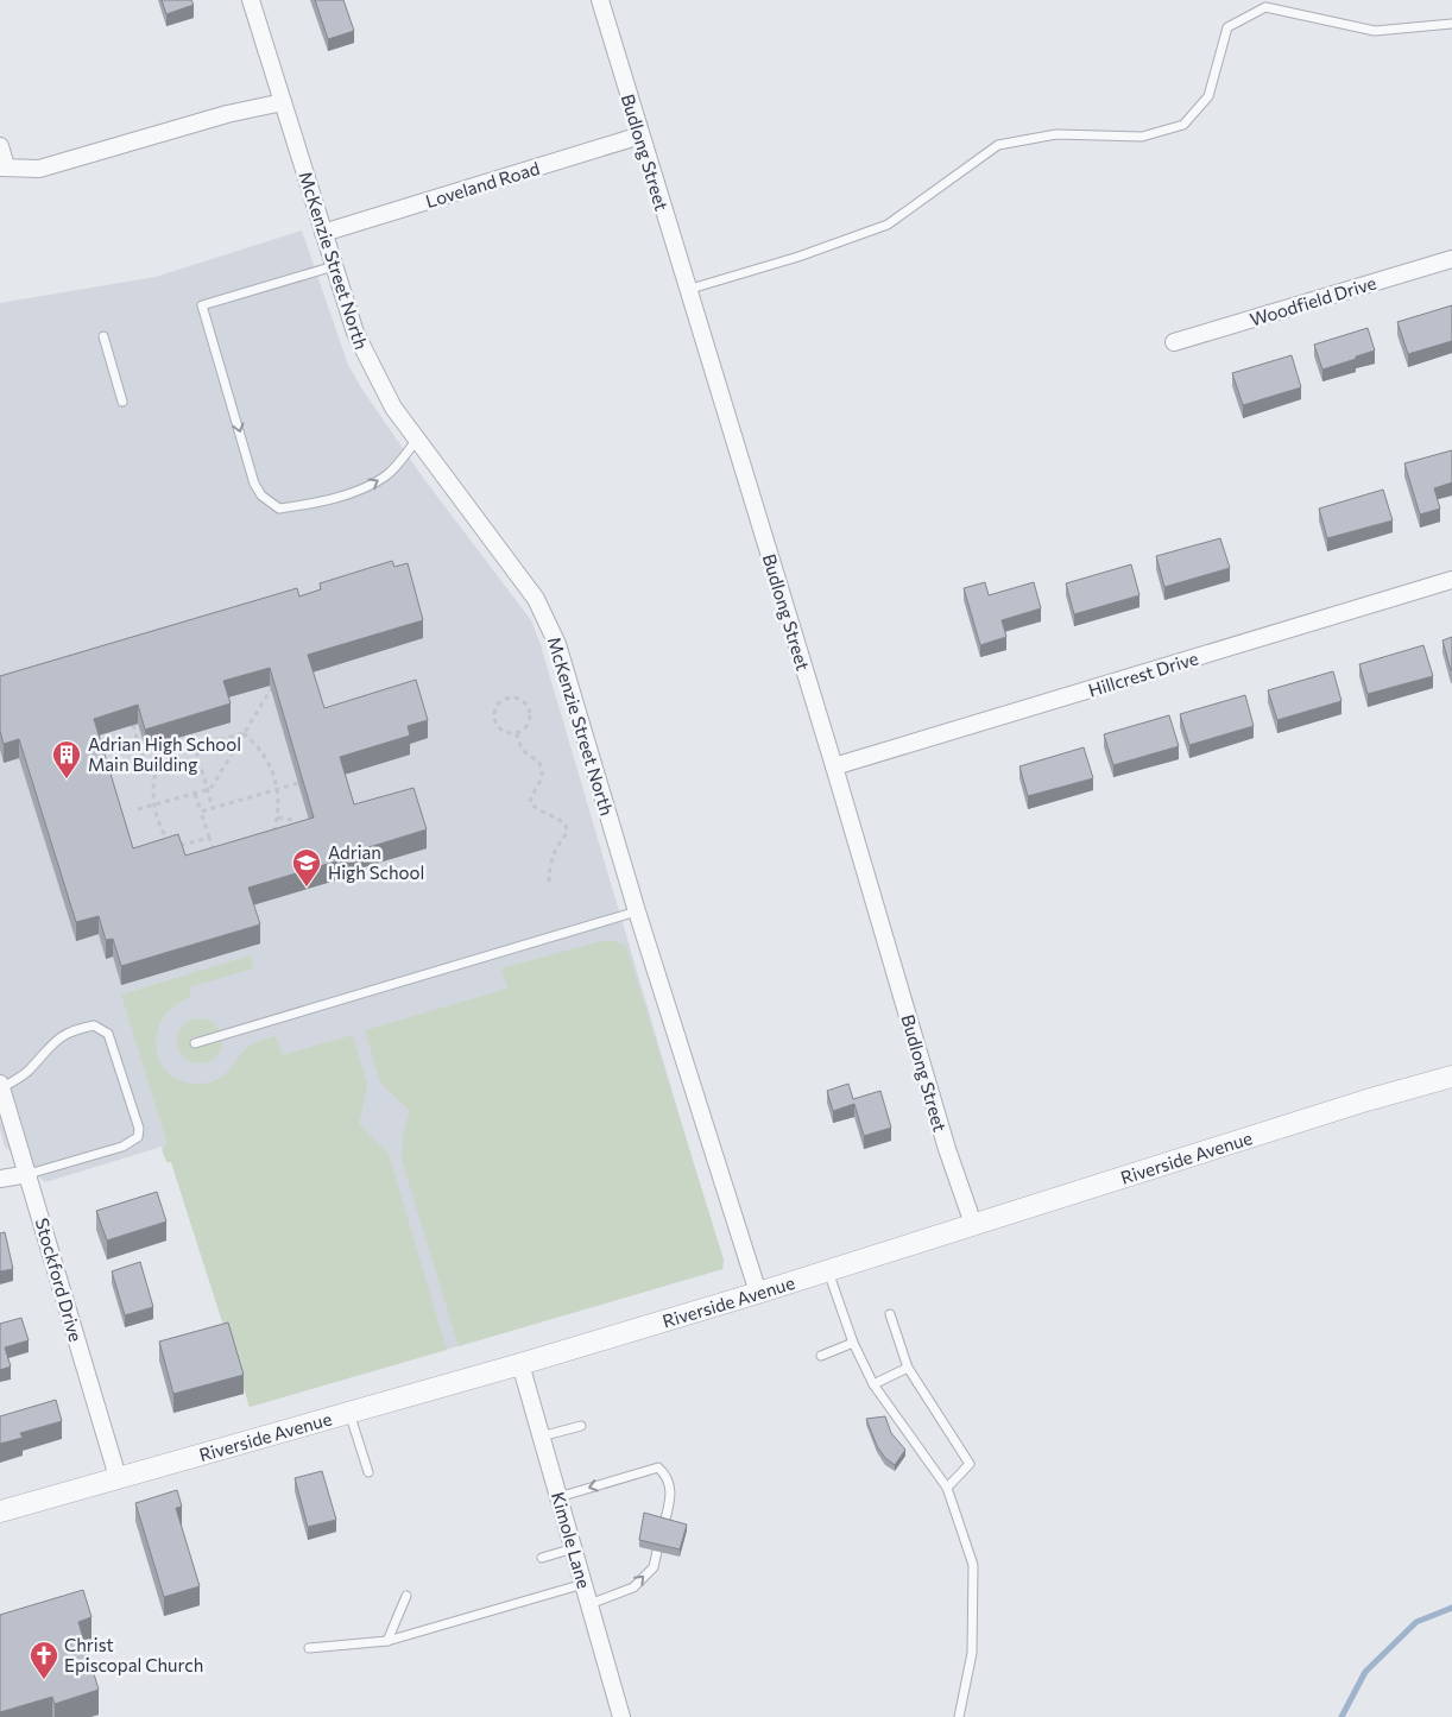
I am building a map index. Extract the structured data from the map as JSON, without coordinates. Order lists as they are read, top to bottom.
{
  "streets": {
    "street": [
      "Budlong Street",
      "Loveland Road",
      "McKenzie Street North",
      "Woodfield Drive",
      "Hillcrest Drive",
      "Riverside Avenue",
      "Stockford Drive",
      "Kimole Lane"
    ]
  },
  "crossings": [
    ["Budlong Street", "Loveland Road"],
    ["Budlong Street", "Hillcrest Drive"],
    ["Budlong Street", "Riverside Avenue"],
    ["Loveland Road", "McKenzie Street North"],
    ["McKenzie Street North", "Riverside Avenue"],
    ["Riverside Avenue", "Stockford Drive"],
    ["Riverside Avenue", "Kimole Lane"]
  ],
  "places": {
    "building": ["Adrian High School Main Building"],
    "school or university": ["Adrian High School"],
    "church": ["Christ Episcopal Church"]
  }
}
